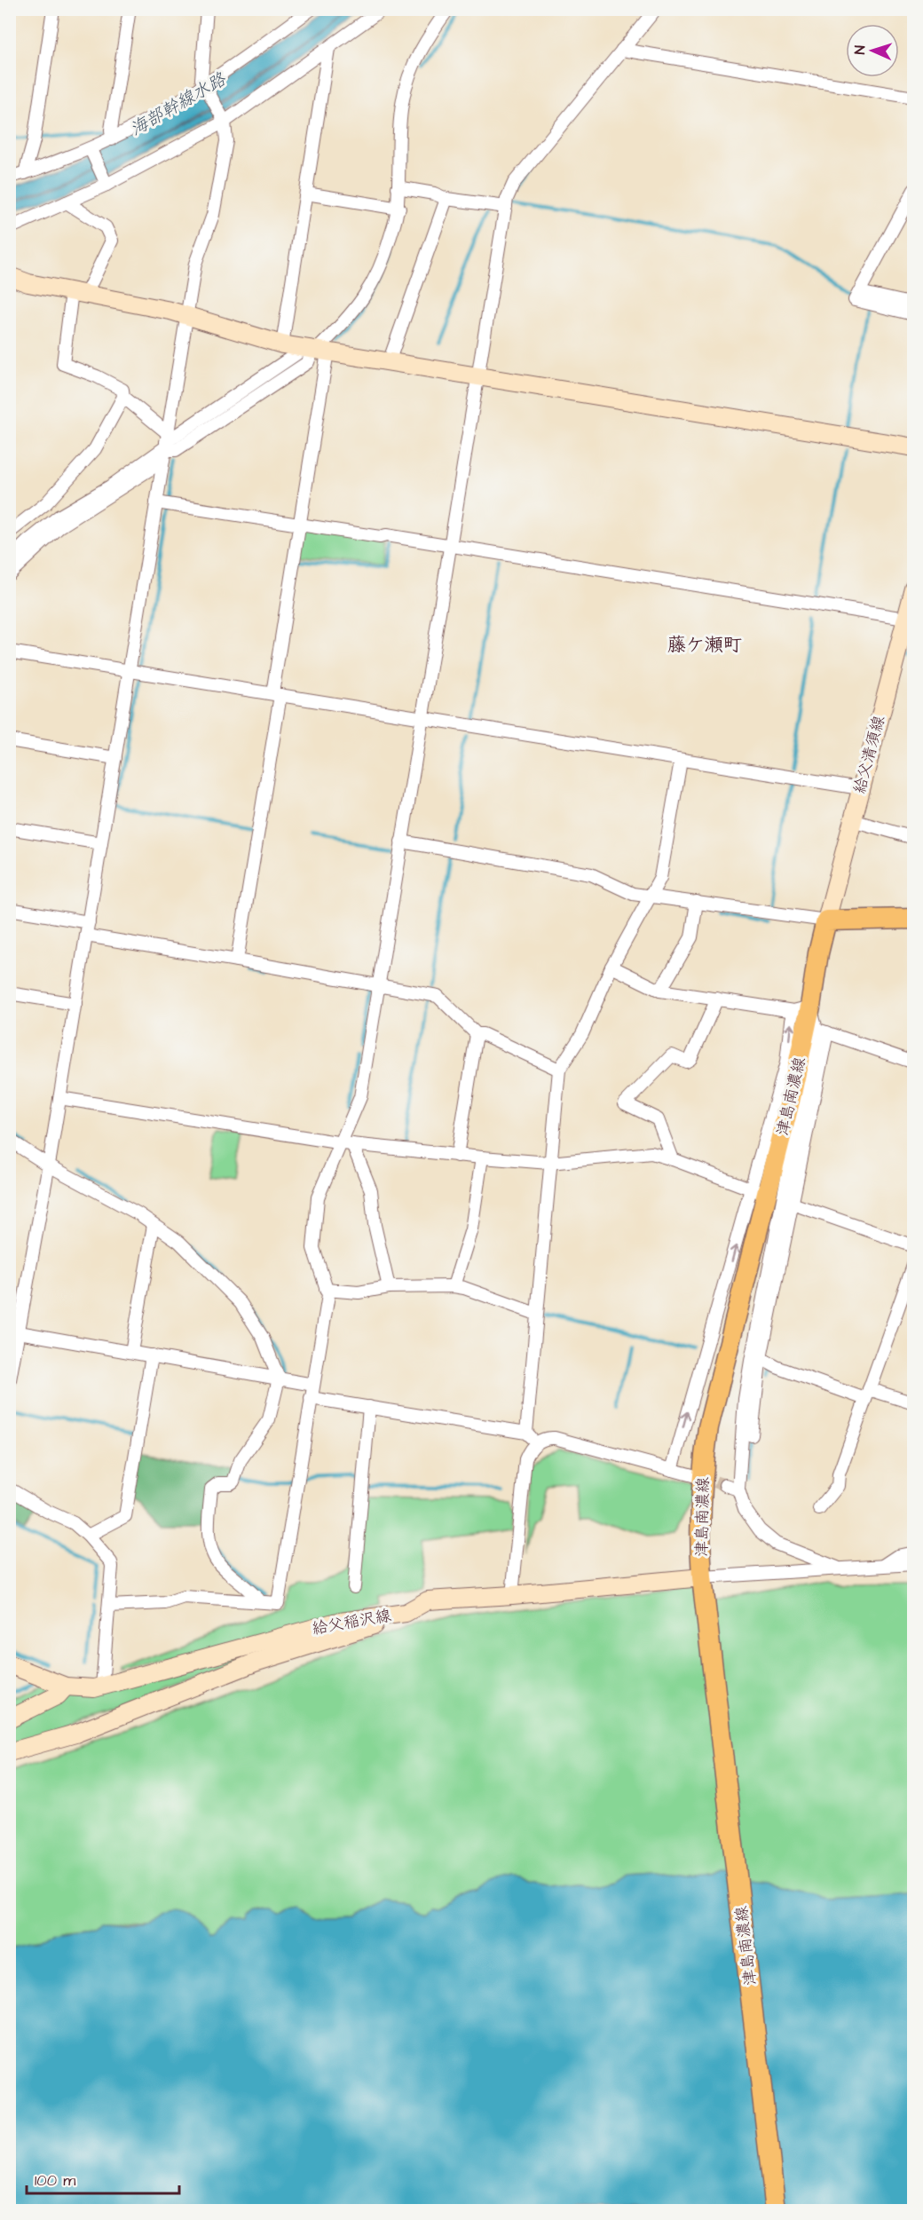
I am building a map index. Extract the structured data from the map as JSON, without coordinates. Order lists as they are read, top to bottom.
{
  "streets": {
    "main road": ["津島南濃線"],
    "street": ["給父清須線", "給父稲沢線"]
  },
  "crossings": [
    ["給父清須線", "津島南濃線"],
    ["津島南濃線", "給父稲沢線"]
  ],
  "districts": ["藤ケ瀬町"],
  "water": ["海部幹線水路"],
  "scale_bar": "100 m",
  "north": "left"
}
